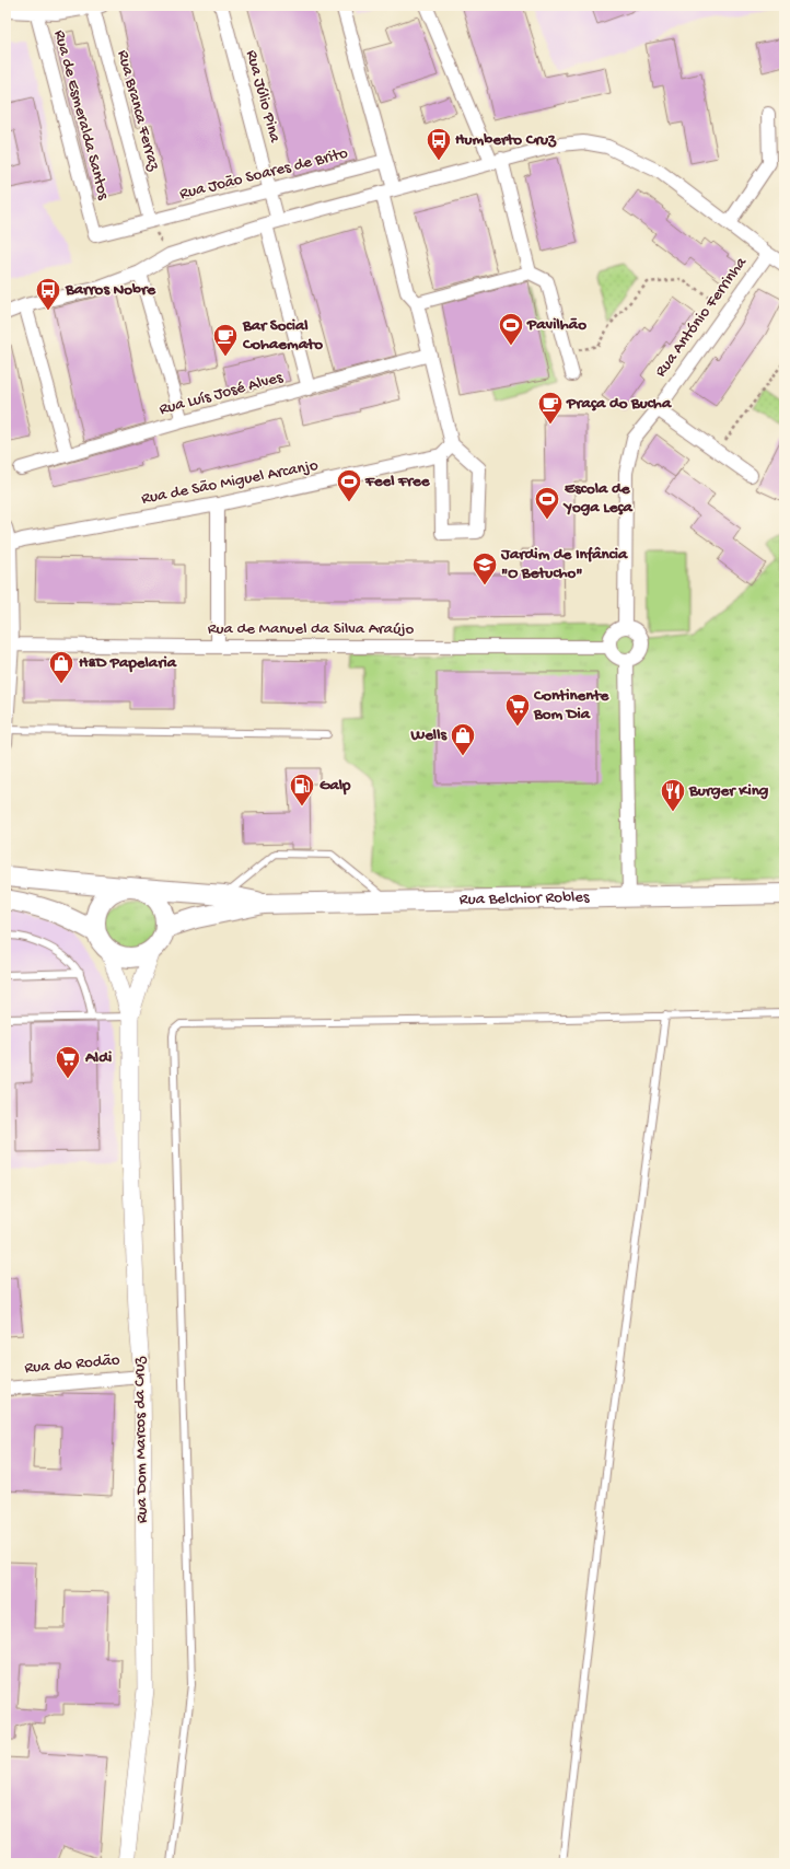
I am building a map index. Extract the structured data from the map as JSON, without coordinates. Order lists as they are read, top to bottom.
{
  "streets": {
    "main road": ["Rua Belchior Robles"],
    "street": [
      "Rua Júlio Pina",
      "Rua Branca Ferraz",
      "Rua de Esmeralda Santos",
      "Rua João Soares de Brito",
      "Rua António Ferrinha",
      "Rua Luís José Alves",
      "Rua de São Miguel Arcanjo",
      "Rua de Manuel da Silva Araújo",
      "Rua do Rodão",
      "Rua Dom Marcos da Cruz"
    ]
  },
  "crossings": [
    ["Rua Júlio Pina", "Rua João Soares de Brito"],
    ["Rua Júlio Pina", "Rua Luís José Alves"],
    ["Rua Branca Ferraz", "Rua de Esmeralda Santos"],
    ["Rua Branca Ferraz", "Rua João Soares de Brito"],
    ["Rua de Esmeralda Santos", "Rua João Soares de Brito"],
    ["Rua António Ferrinha", "Rua de Manuel da Silva Araújo"],
    ["Rua Belchior Robles", "Rua Dom Marcos da Cruz"],
    ["Rua do Rodão", "Rua Dom Marcos da Cruz"]
  ],
  "places": {
    "bus stop": ["Humberto Cruz", "Barros Nobre"],
    "sports": ["Pavilhão", "Feel Free", "Escola de Yoga Leça"],
    "cafe": ["Bar Social Cohaemato", "Praça do Bucha"],
    "school or university": ["Jardim de Infância \"O Betucho\""],
    "shop": ["H&D Papelaria", "Wells"],
    "supermarket": ["Continente Bom Dia", "Aldi"],
    "fuel station": ["Galp"],
    "restaurant": ["Burger King"]
  }
}
